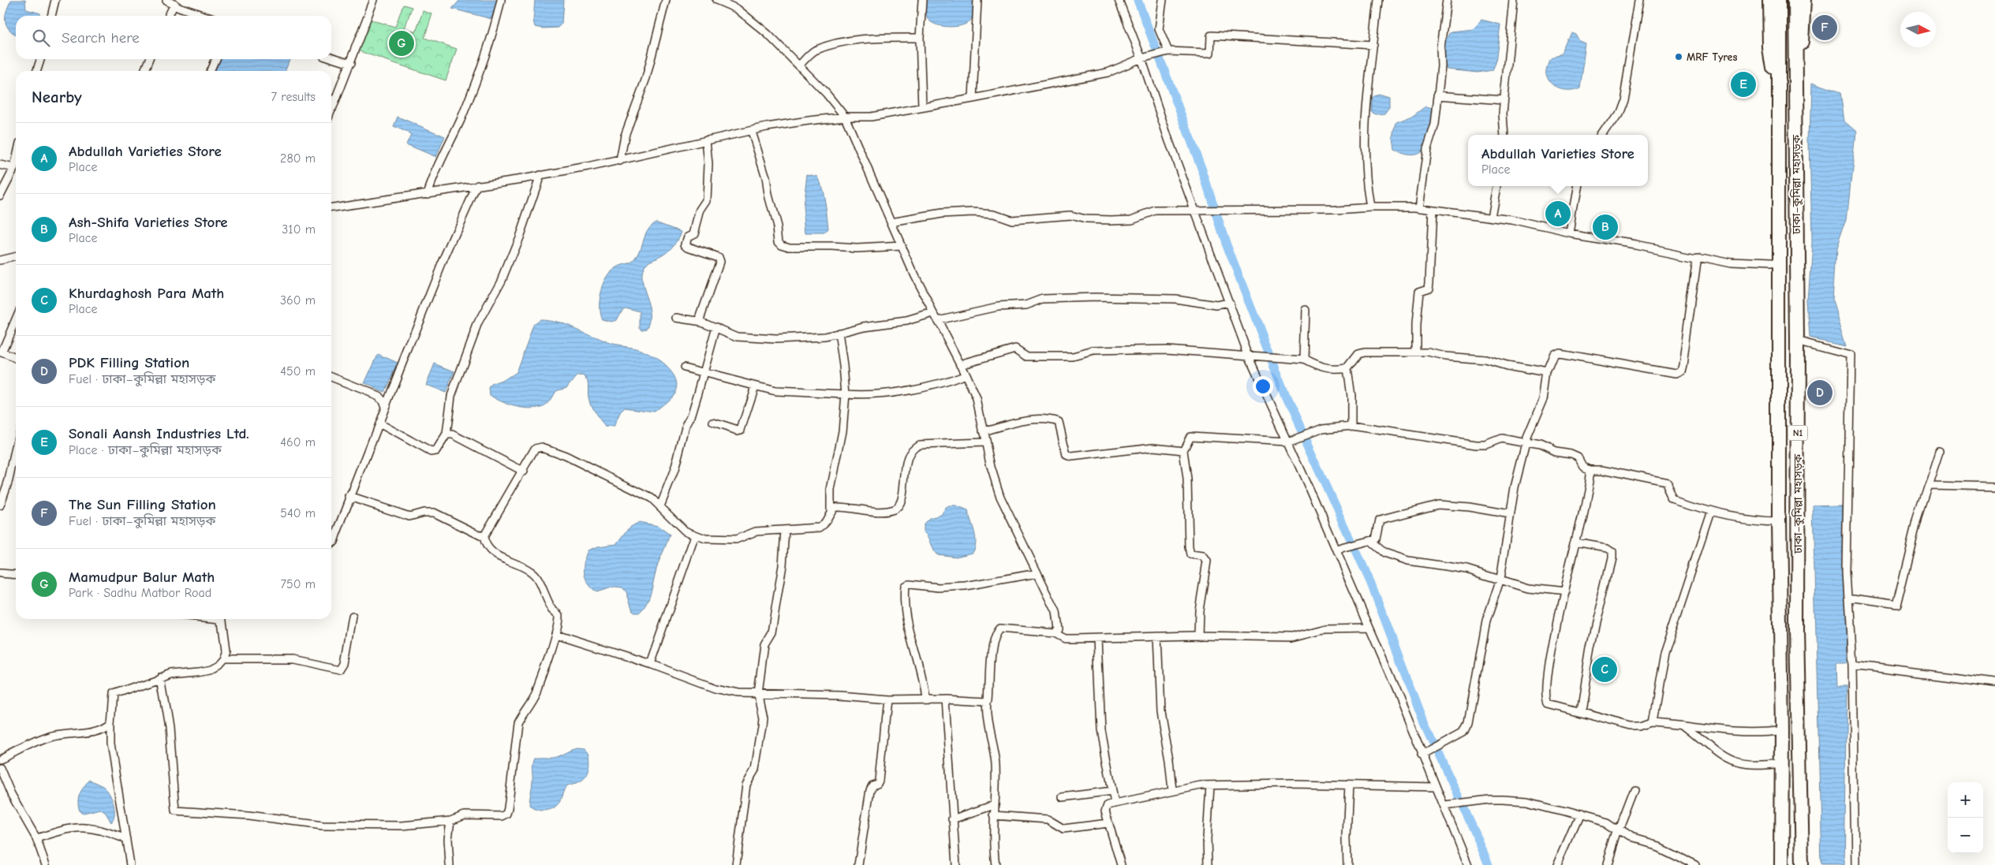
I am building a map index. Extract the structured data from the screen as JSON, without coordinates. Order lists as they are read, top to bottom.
{
  "streets": {
    "highway": ["ঢাকা–কুমিল্লা মহাসড়ক", "N1"]
  },
  "places": ["MRF Tyres"],
  "north": "right",
  "page": {
    "pins": [
      "F",
      "G",
      "E",
      "A",
      "B",
      "D",
      "C"
    ],
    "search": "Search here",
    "heading": ["Nearby", "7 results"],
    "list": [
      {
        "mark": "A",
        "name": "Abdullah Varieties Store",
        "note": "Place",
        "value": "280 m"
      },
      {
        "mark": "B",
        "name": "Ash-Shifa Varieties Store",
        "note": "Place",
        "value": "310 m"
      },
      {
        "mark": "C",
        "name": "Khurdaghosh Para Math",
        "note": "Place",
        "value": "360 m"
      },
      {
        "mark": "D",
        "name": "PDK Filling Station",
        "note": "Fuel · ঢাকা–কুমিল্লা মহাসড়ক",
        "value": "450 m"
      },
      {
        "mark": "E",
        "name": "Sonali Aansh Industries Ltd.",
        "note": "Place · ঢাকা–কুমিল্লা মহাসড়ক",
        "value": "460 m"
      },
      {
        "mark": "F",
        "name": "The Sun Filling Station",
        "note": "Fuel · ঢাকা–কুমিল্লা মহাসড়ক",
        "value": "540 m"
      },
      {
        "mark": "G",
        "name": "Mamudpur Balur Math",
        "note": "Park · Sadhu Matbor Road",
        "value": "750 m"
      }
    ],
    "popup": ["Abdullah Varieties Store", "Place"],
    "map_buttons": ["+", "−"]
  }
}
